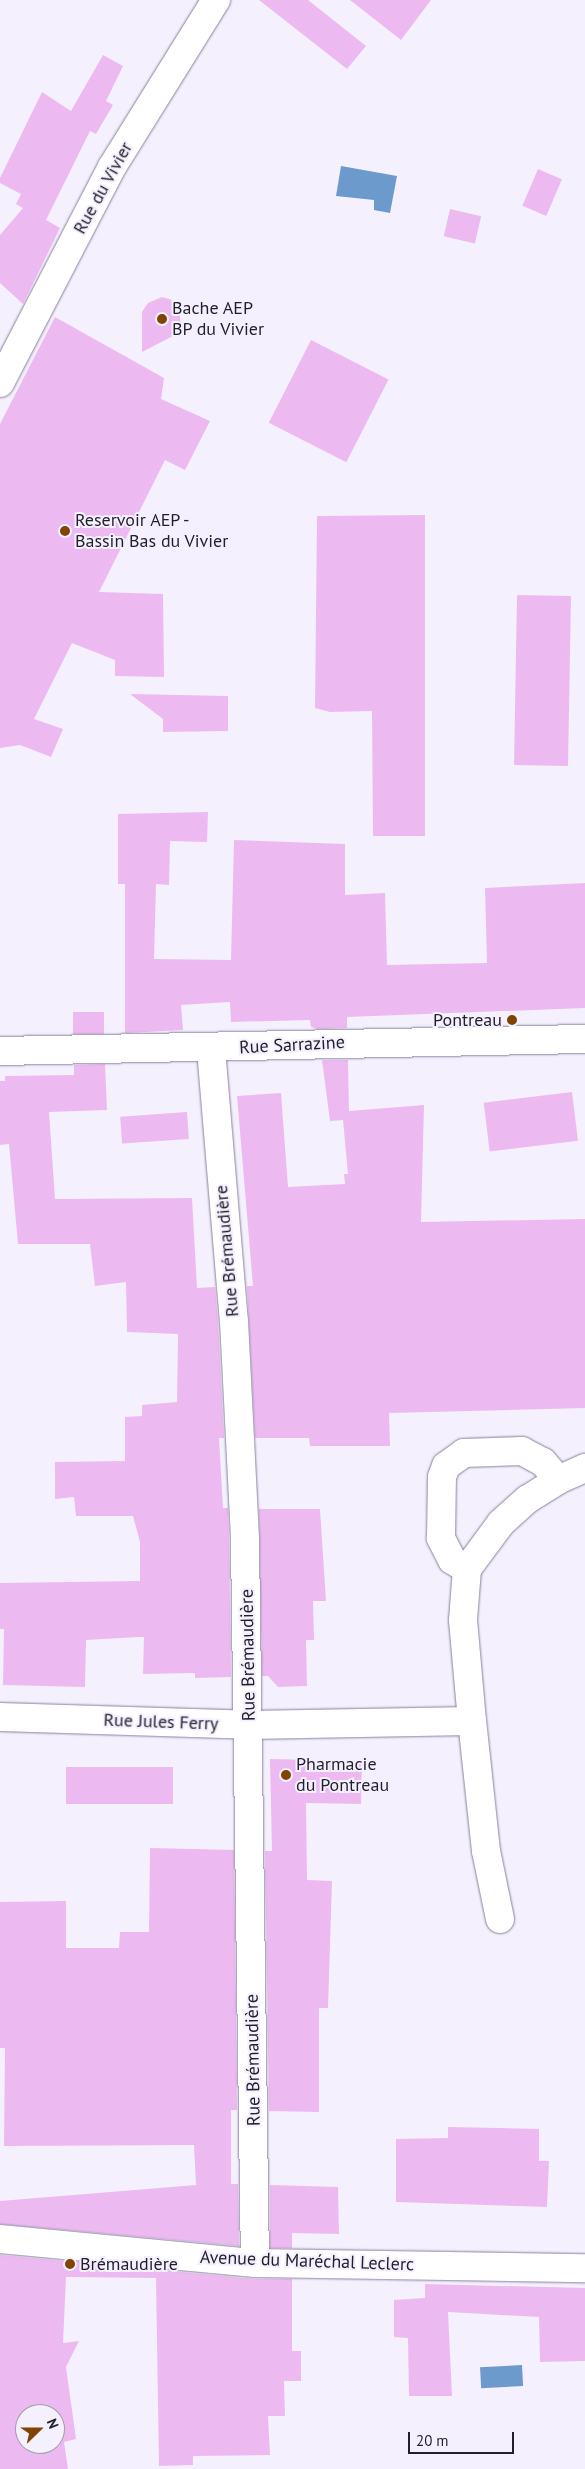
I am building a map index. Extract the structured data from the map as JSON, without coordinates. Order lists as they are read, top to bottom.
{
  "streets": {
    "street": [
      "Rue du Vivier",
      "Rue Sarrazine",
      "Rue Brémaudière",
      "Rue Jules Ferry",
      "Avenue du Maréchal Leclerc"
    ]
  },
  "crossings": [
    ["Rue Sarrazine", "Rue Brémaudière"],
    ["Rue Brémaudière", "Rue Jules Ferry"],
    ["Rue Brémaudière", "Avenue du Maréchal Leclerc"]
  ],
  "places": [
    "Bache AEP BP du Vivier",
    "Reservoir AEP - Bassin Bas du Vivier",
    "Pontreau",
    "Pharmacie du Pontreau",
    "Brémaudière"
  ],
  "scale_bar": "20 m",
  "north": "right"
}
